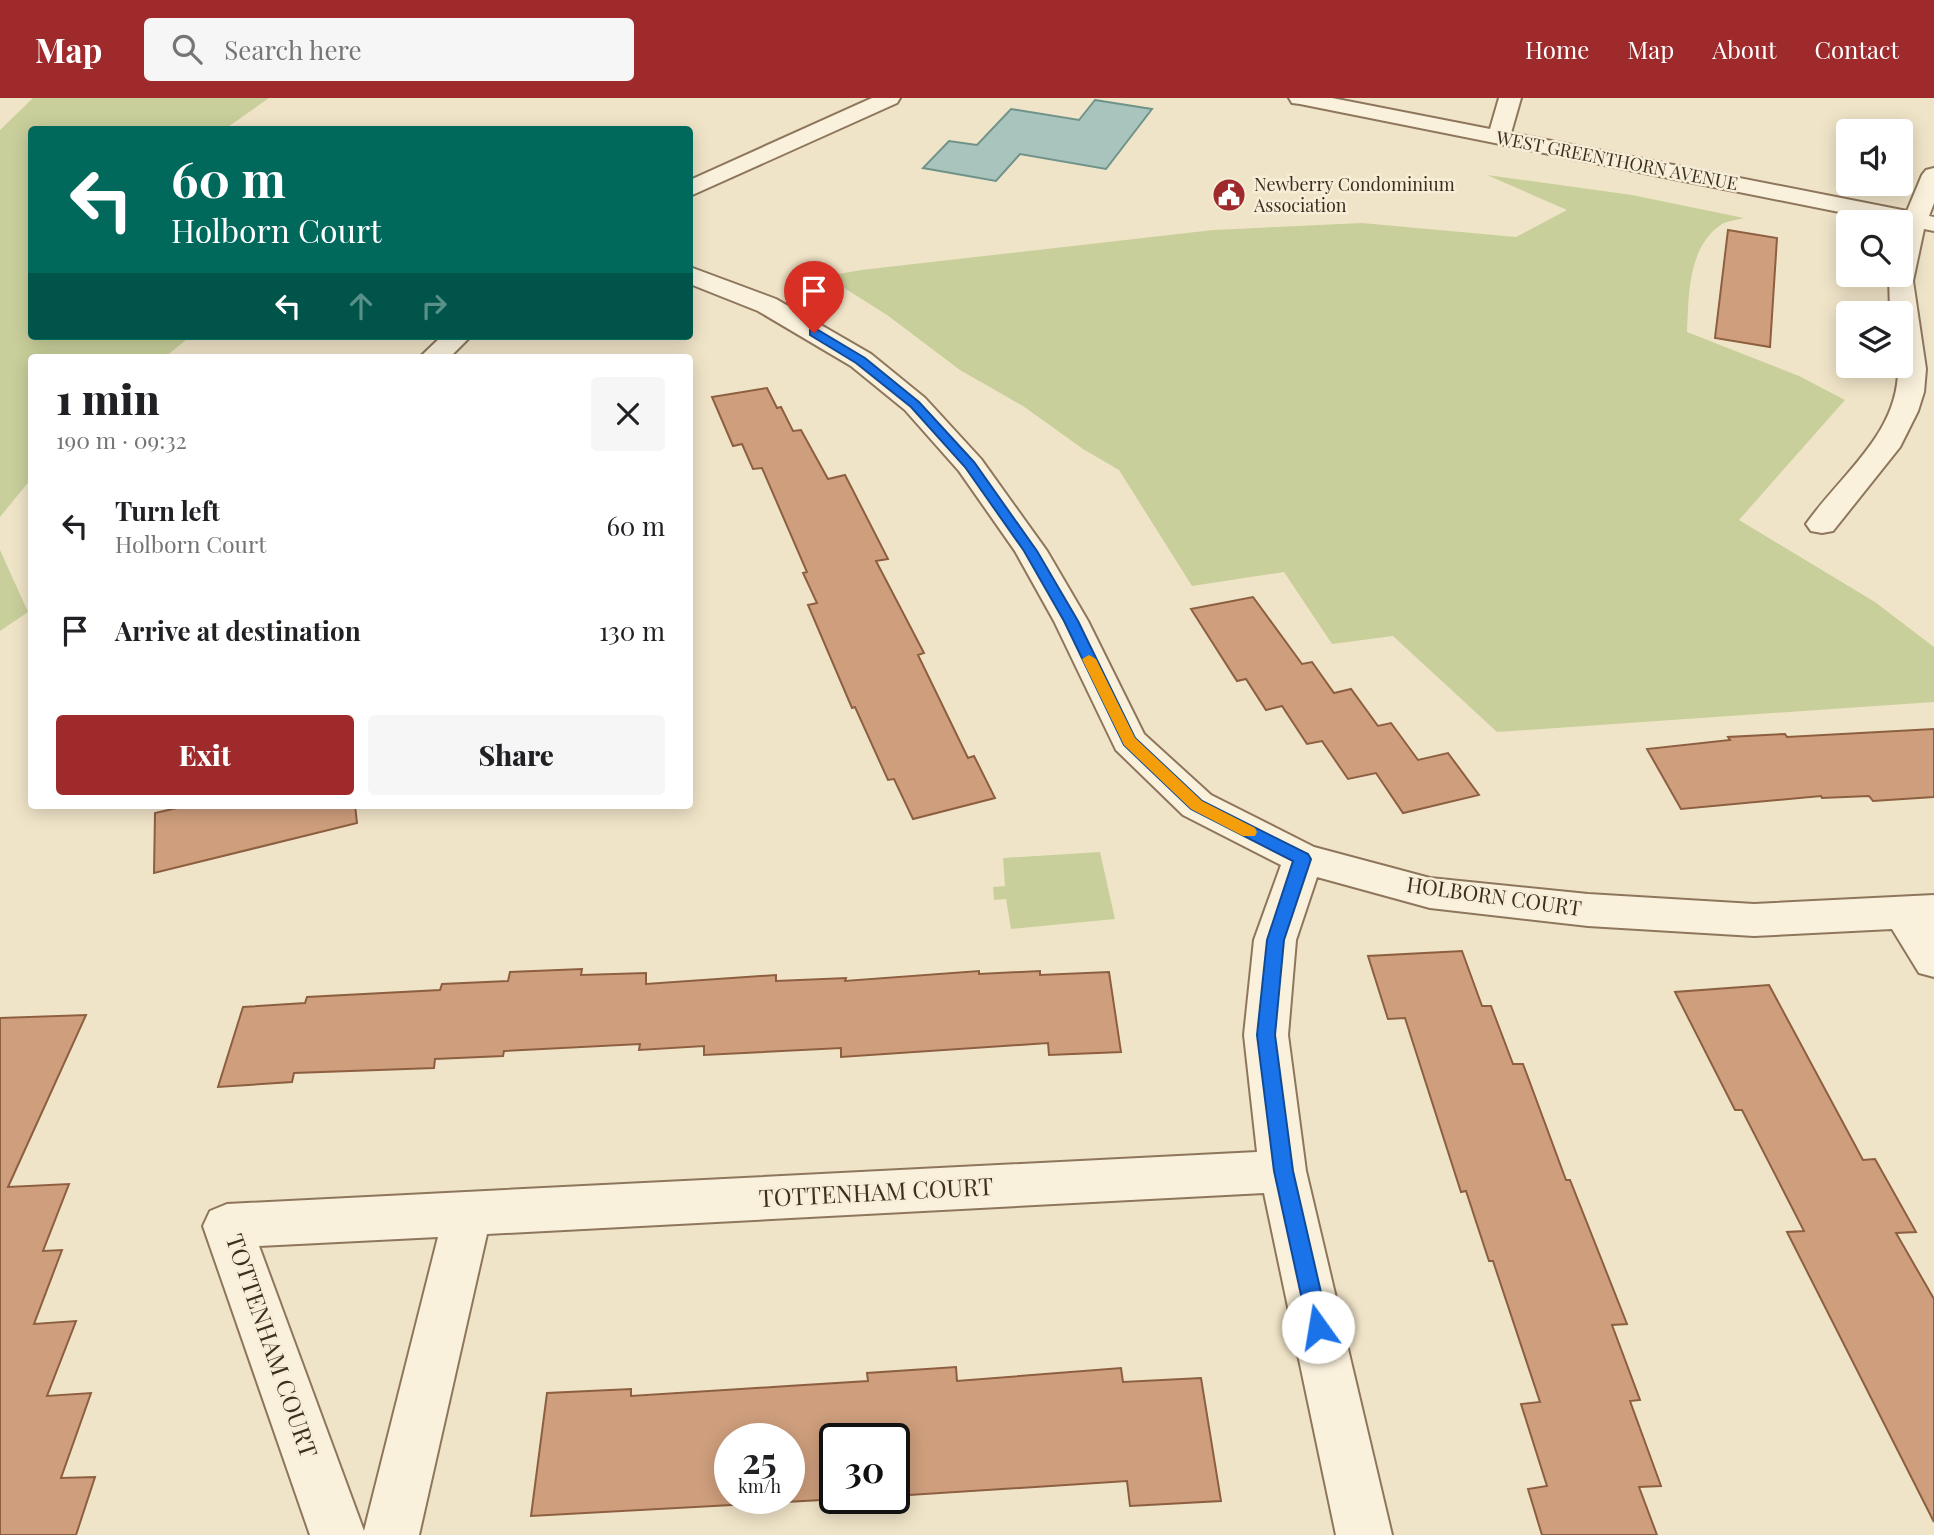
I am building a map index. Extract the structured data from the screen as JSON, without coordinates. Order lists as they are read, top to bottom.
{
  "streets": {
    "street": ["WEST GREENTHORN AVENUE", "HOLBORN COURT", "TOTTENHAM COURT"]
  },
  "places": {
    "public building": ["Newberry Condominium Association"]
  },
  "page": {
    "header": "Map",
    "search": "Search here",
    "nav": [
      "Home",
      "Map",
      "About",
      "Contact"
    ],
    "turn": ["60 m", "Holborn Court"],
    "heading": ["1 min", "190 m · 09:32"],
    "list": [
      {
        "name": "Turn left",
        "note": "Holborn Court",
        "value": "60 m"
      },
      {
        "name": "Arrive at destination",
        "value": "130 m"
      }
    ],
    "buttons": ["Exit", "Share"],
    "speed": "25 km/h",
    "limit": "30"
  }
}
